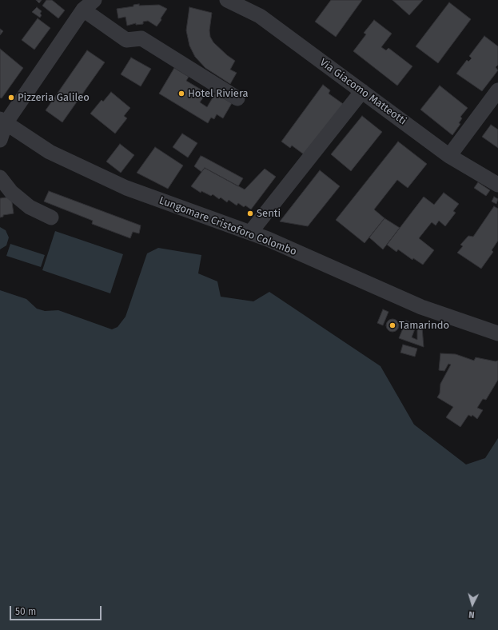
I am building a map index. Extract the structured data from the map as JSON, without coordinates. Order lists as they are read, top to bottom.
{
  "streets": {
    "street": ["Via Giacomo Matteotti", "Lungomare Cristoforo Colombo"]
  },
  "places": [
    "Hotel Riviera",
    "Pizzeria Galileo",
    "Senti",
    "Tamarindo"
  ],
  "scale_bar": "50 m",
  "north": "bottom"
}
